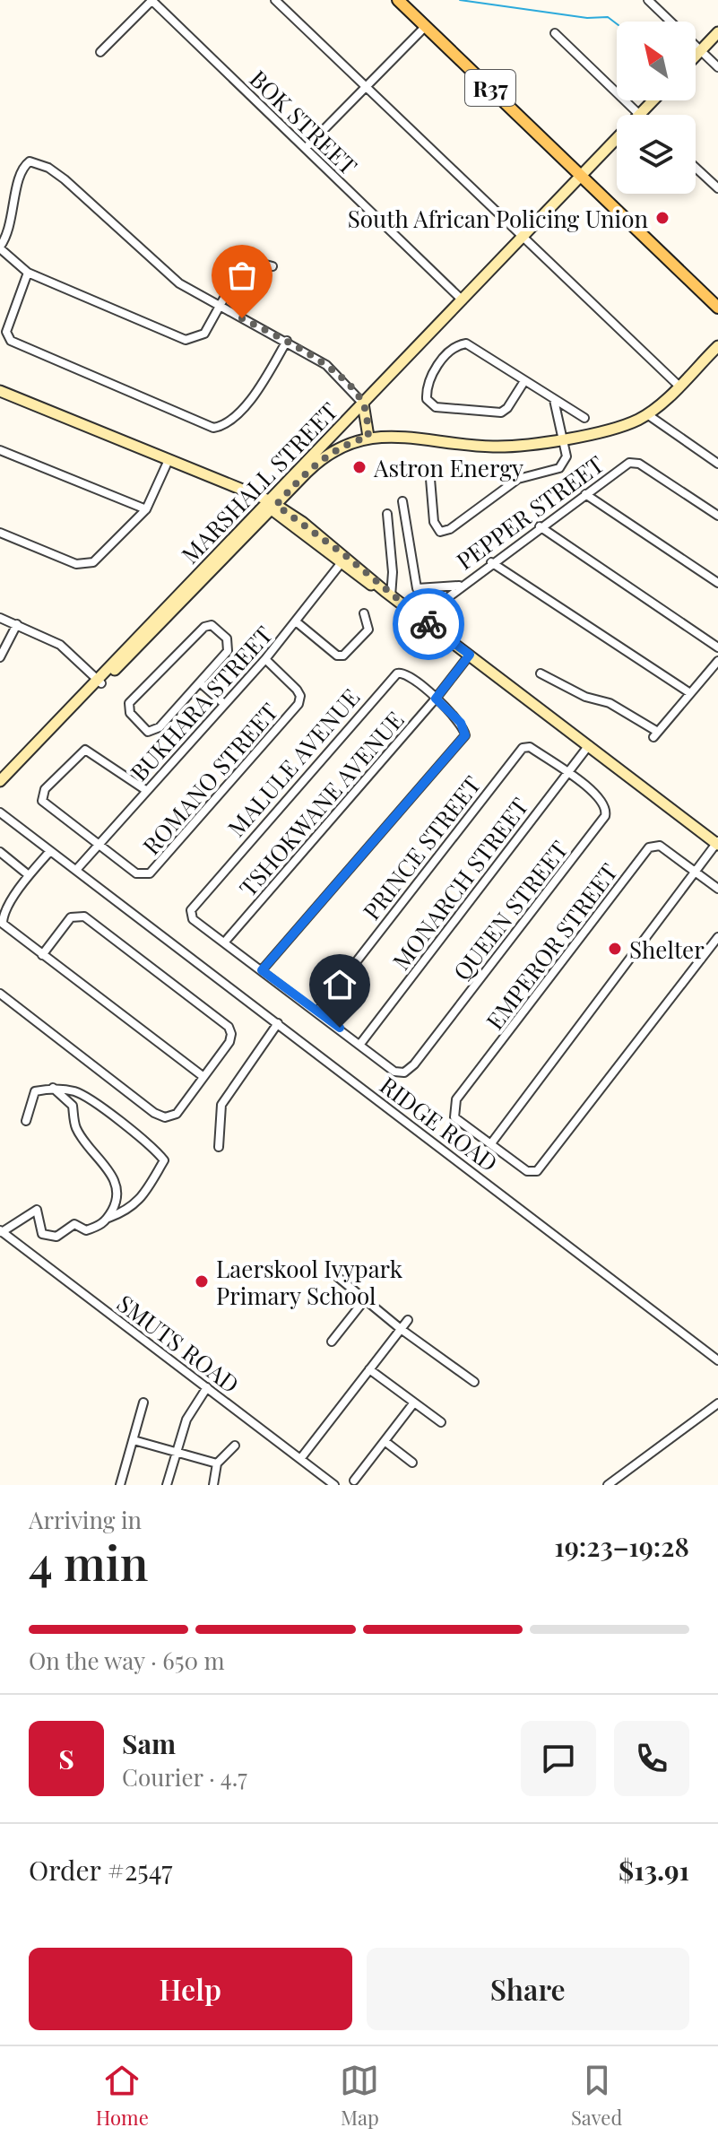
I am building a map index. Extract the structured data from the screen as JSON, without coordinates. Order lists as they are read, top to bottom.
{
  "streets": {
    "main road": ["R37"],
    "street": [
      "BOK STREET",
      "MARSHALL STREET",
      "PEPPER STREET",
      "BUKHARA STREET",
      "MALULE AVENUE",
      "ROMANO STREET",
      "TSHOKWANE AVENUE",
      "PRINCE STREET",
      "MONARCH STREET",
      "QUEEN STREET",
      "EMPEROR STREET",
      "RIDGE ROAD",
      "SMUTS ROAD"
    ]
  },
  "crossings": [
    ["R37", "MARSHALL STREET"],
    ["BOK STREET", "MARSHALL STREET"],
    ["BUKHARA STREET", "ROMANO STREET"],
    ["BUKHARA STREET", "RIDGE ROAD"],
    ["MALULE AVENUE", "TSHOKWANE AVENUE"],
    ["PRINCE STREET", "MONARCH STREET"],
    ["PRINCE STREET", "QUEEN STREET"],
    ["MONARCH STREET", "QUEEN STREET"]
  ],
  "places": [
    "South African Policing Union",
    "Astron Energy",
    "Shelter",
    "Laerskool Ivypark Primary School"
  ],
  "north": "top left",
  "page": {
    "heading": ["4 min", "Arriving in", "19:23–19:28"],
    "panel": [
      "Sam",
      "Courier · 4.7",
      "Order #2547",
      "$13.91"
    ],
    "bar": "On the way · 650 m",
    "round": "S",
    "buttons": ["Help", "Share"],
    "tabs": ["Home", "Map", "Saved"]
  }
}
